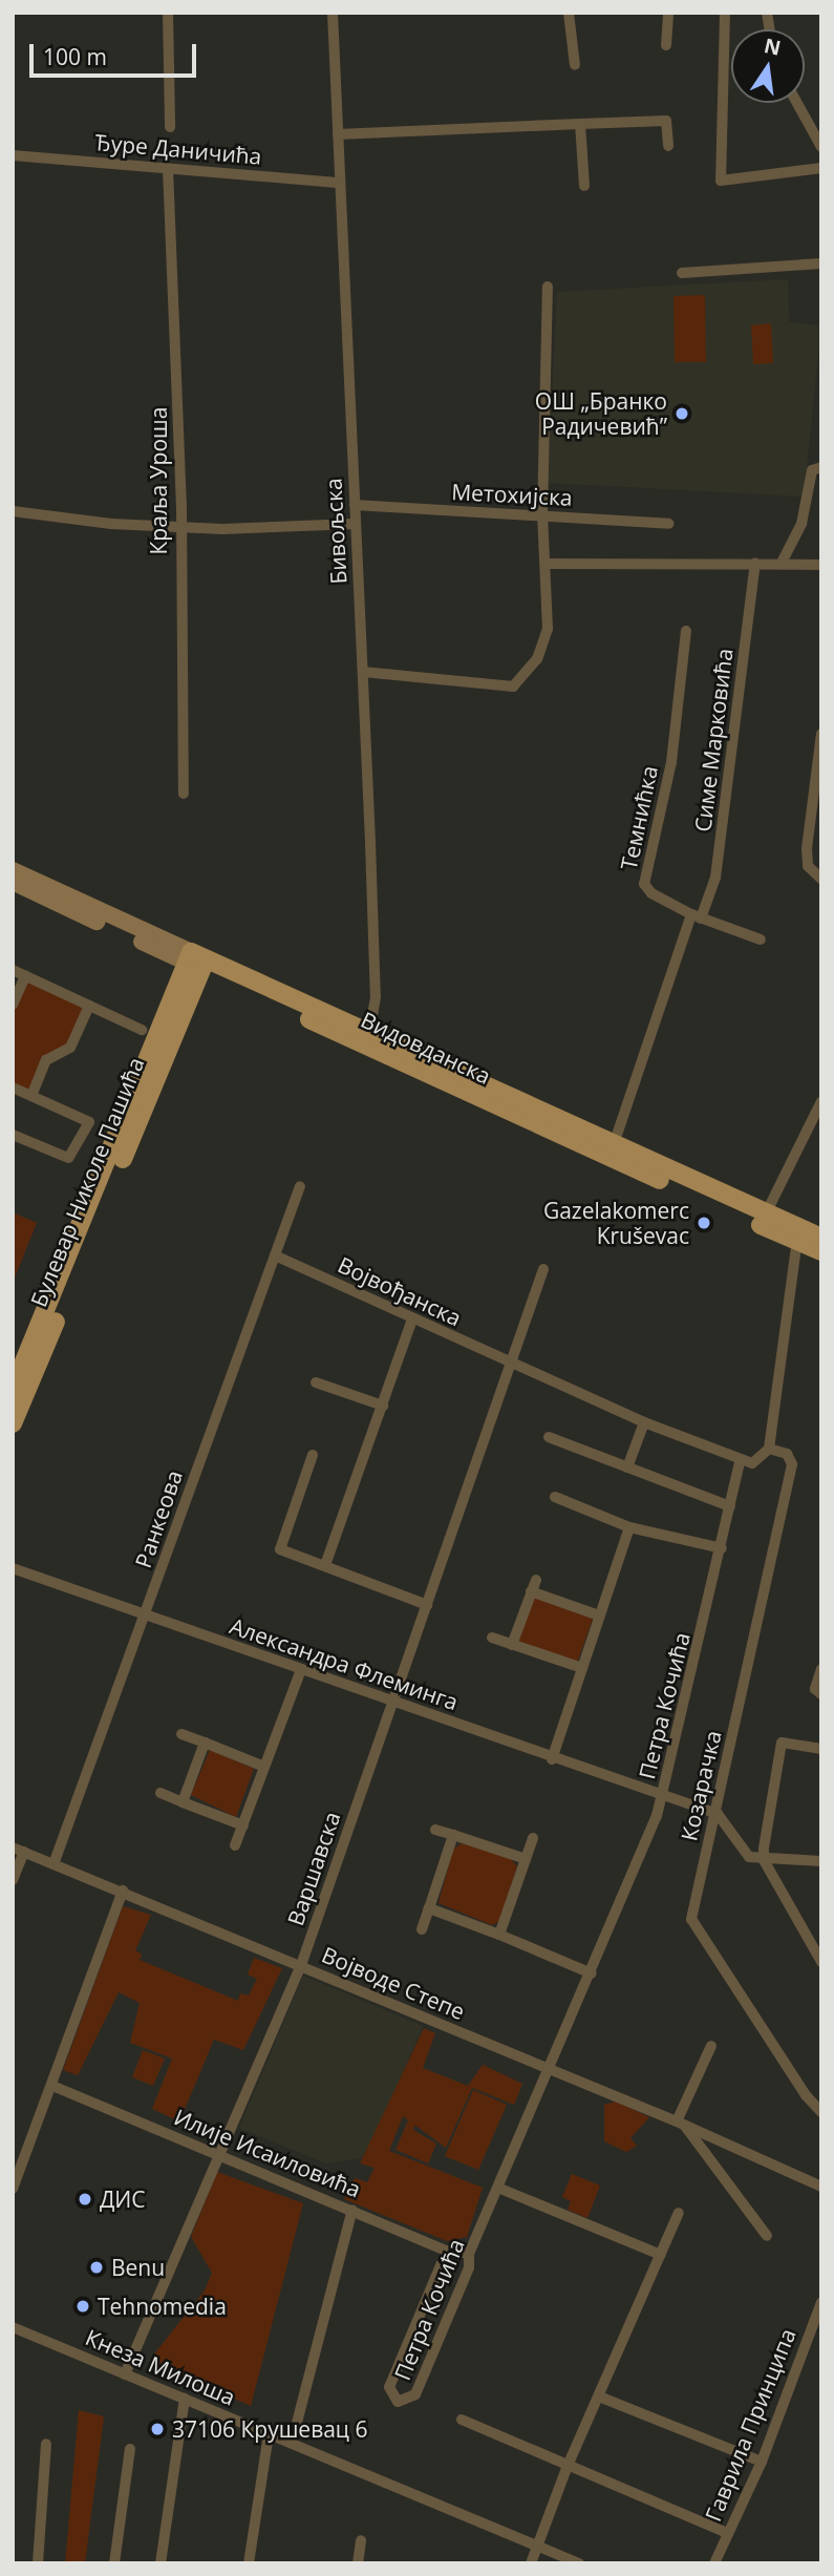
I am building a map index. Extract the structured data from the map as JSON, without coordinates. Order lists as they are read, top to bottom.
{
  "streets": {
    "main road": ["Видовданска", "Булевар Николе Пашића"],
    "street": [
      "Ђуре Даничића",
      "Краља Уроша",
      "Метохијска",
      "Бивољска",
      "Симе Марковића",
      "Темнићка",
      "Војвођанска",
      "Ранкеова",
      "Александра Флеминга",
      "Петра Кочића",
      "Козарачка",
      "Варшавска",
      "Војводе Степе",
      "Илије Исаиловића",
      "Кнеза Милоша",
      "Гаврила Принципа"
    ]
  },
  "crossings": [
    ["Ђуре Даничића", "Краља Уроша"],
    ["Ђуре Даничића", "Бивољска"],
    ["Метохијска", "Бивољска"],
    ["Бивољска", "Видовданска"],
    ["Симе Марковића", "Темнићка"],
    ["Симе Марковића", "Видовданска"],
    ["Видовданска", "Булевар Николе Пашића"],
    ["Војвођанска", "Ранкеова"],
    ["Војвођанска", "Петра Кочића"],
    ["Војвођанска", "Варшавска"],
    ["Ранкеова", "Александра Флеминга"],
    ["Ранкеова", "Војводе Степе"],
    ["Александра Флеминга", "Петра Кочића"],
    ["Александра Флеминга", "Козарачка"],
    ["Александра Флеминга", "Варшавска"],
    ["Петра Кочића", "Војводе Степе"],
    ["Петра Кочића", "Илије Исаиловића"],
    ["Варшавска", "Војводе Степе"],
    ["Варшавска", "Илије Исаиловића"],
    ["Варшавска", "Кнеза Милоша"]
  ],
  "places": [
    "ОШ „Бранко Радичевић”",
    "Gazelakomerc Kruševac",
    "ДИС",
    "Benu",
    "Tehnomedia",
    "37106 Крушевац 6"
  ],
  "scale_bar": "100 m",
  "north": "top"
}
